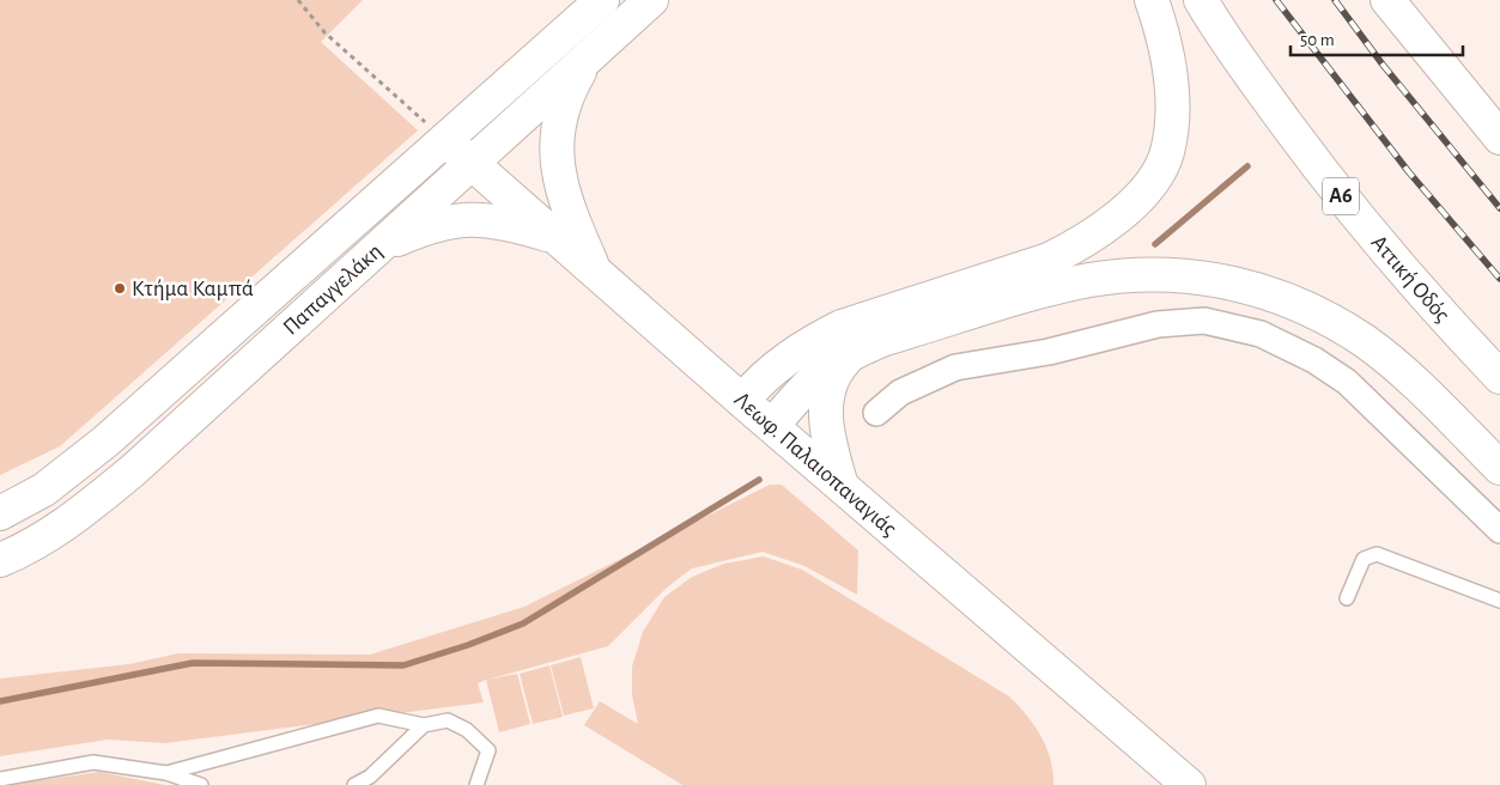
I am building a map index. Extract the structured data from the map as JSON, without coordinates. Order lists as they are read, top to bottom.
{
  "streets": {
    "main road": [
      "Α6",
      "Αττική Οδός",
      "Παπαγγελάκη",
      "Λεωφ. Παλαιοπαναγιάς"
    ]
  },
  "crossings": [
    ["Παπαγγελάκη", "Λεωφ. Παλαιοπαναγιάς"]
  ],
  "places": ["Kτήμα Καμπά"],
  "scale_bar": "50 m"
}
